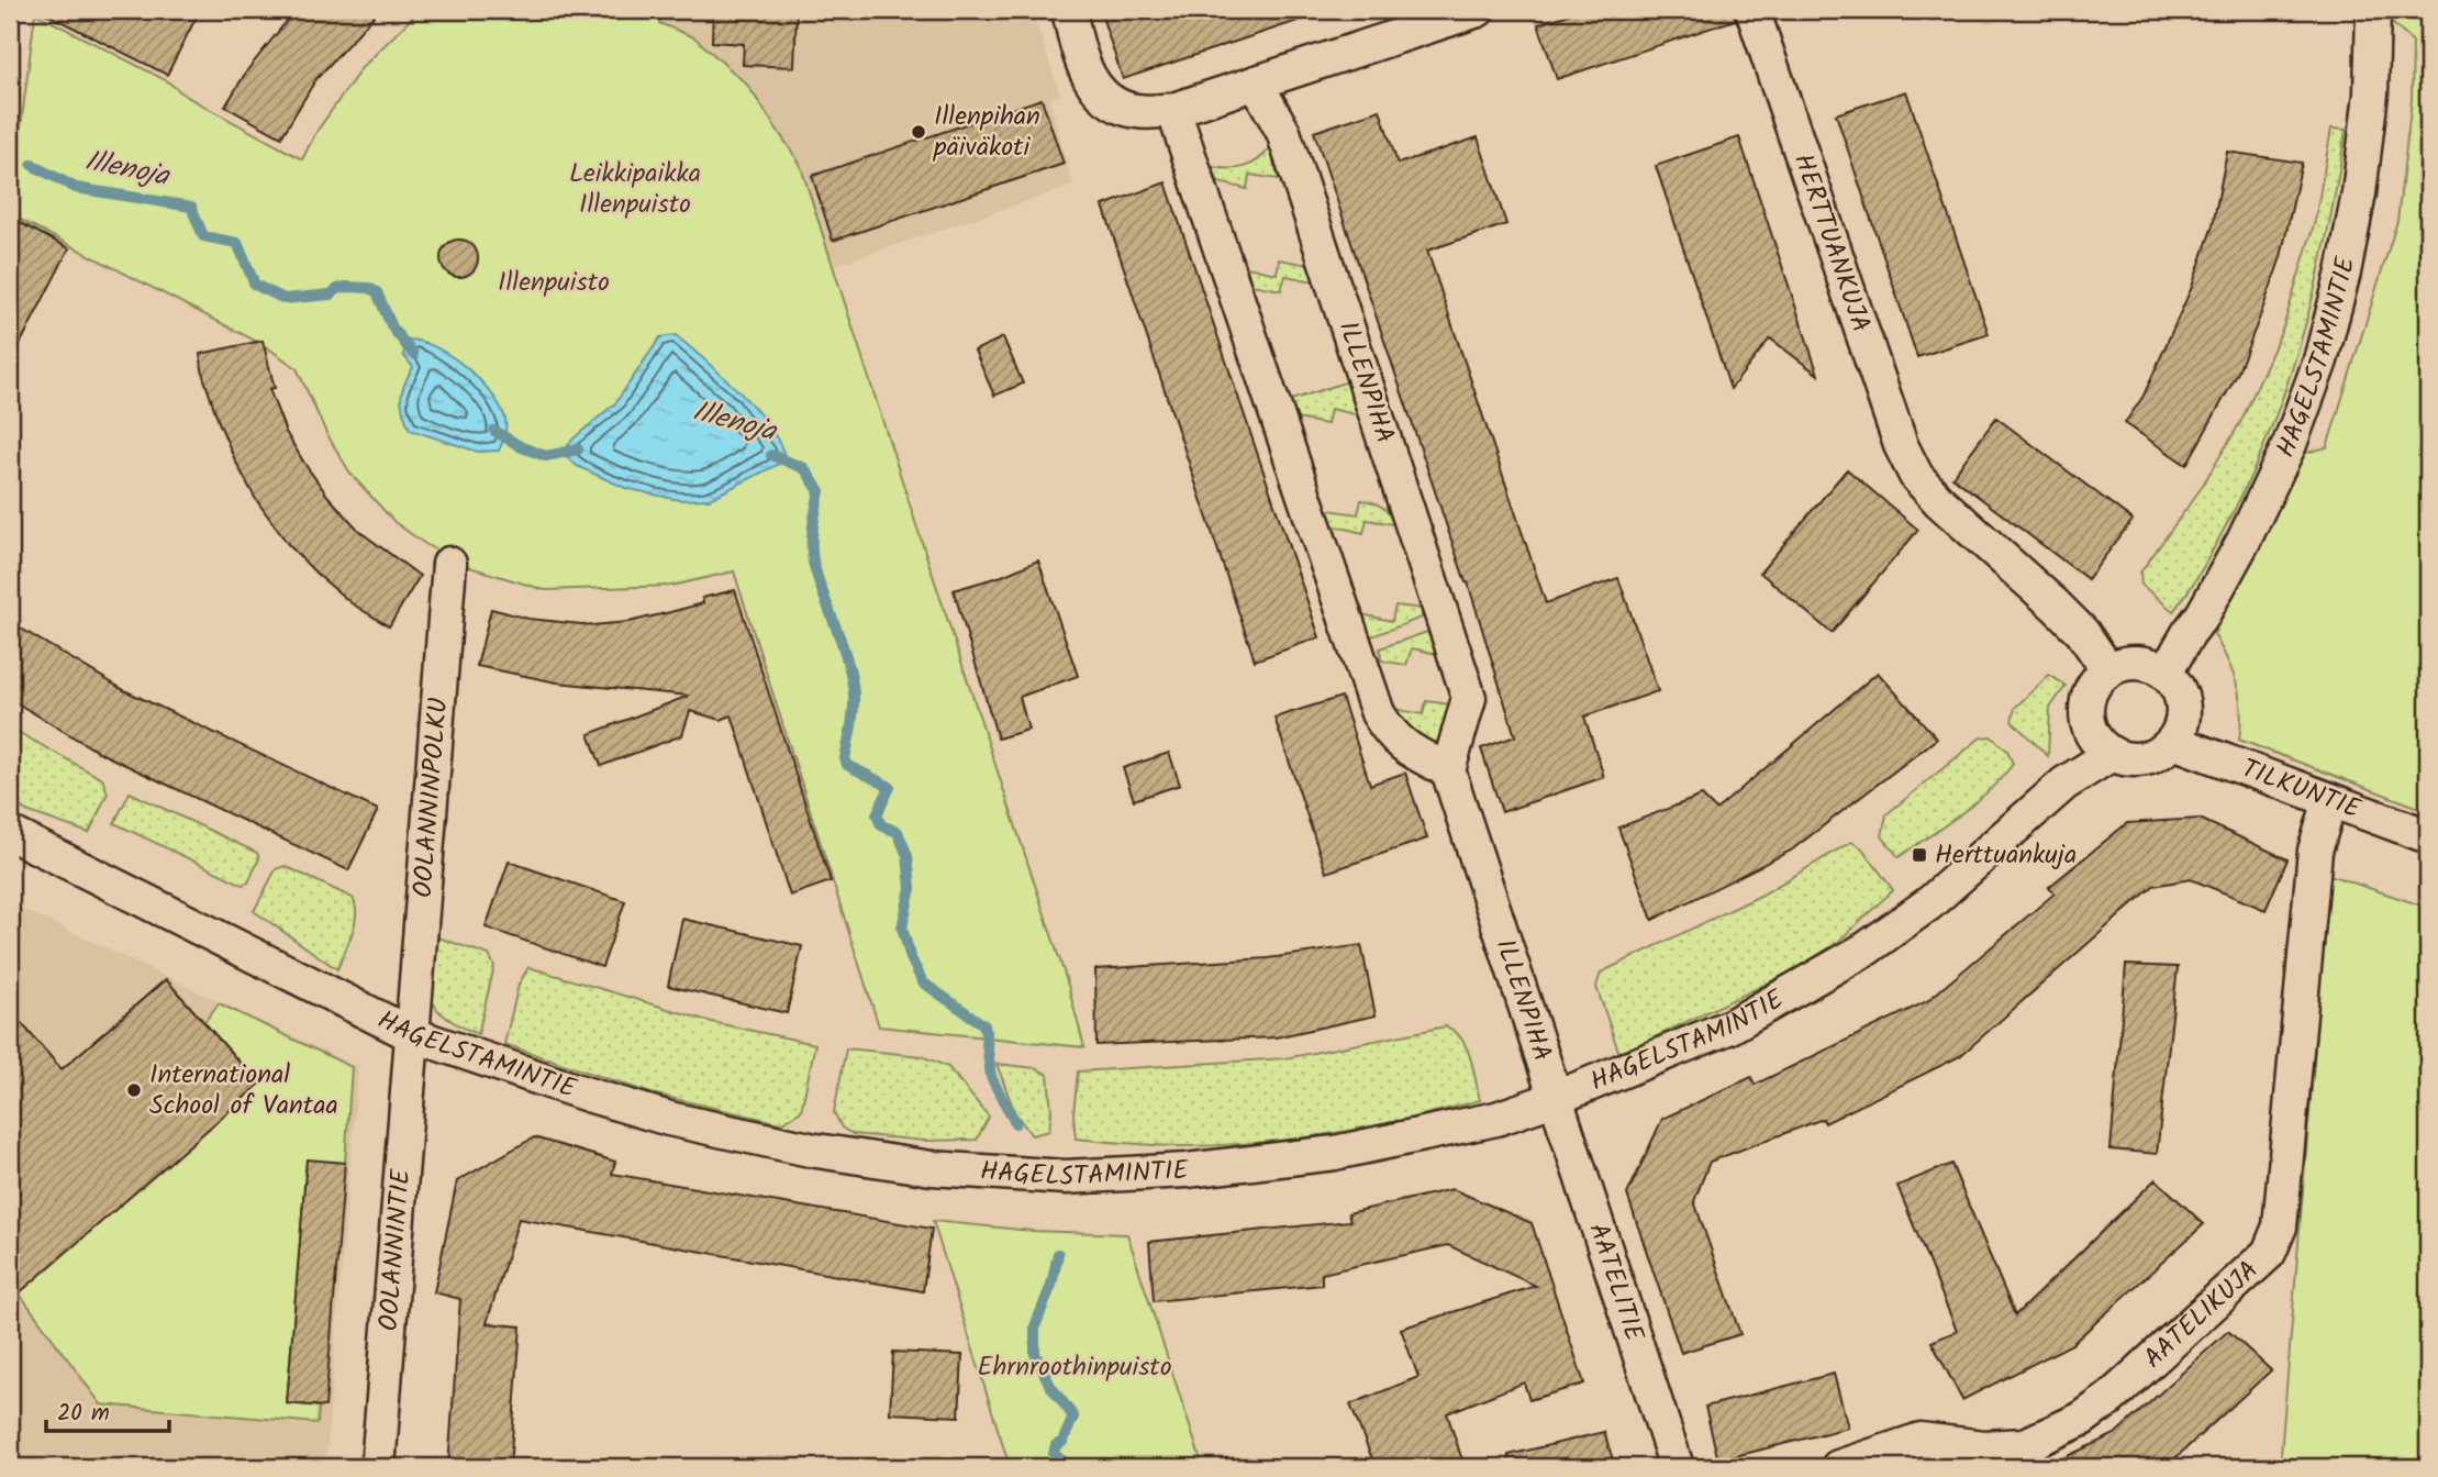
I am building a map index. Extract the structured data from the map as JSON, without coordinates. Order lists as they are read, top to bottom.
{
  "streets": {
    "street": [
      "HERTTUANKUJA",
      "HAGELSTAMINTIE",
      "ILLENPIHA",
      "TILKUNTIE",
      "OOLANNINPOLKU",
      "OOLANNINTIE",
      "AATELITIE",
      "AATELIKUJA"
    ]
  },
  "crossings": [
    ["HERTTUANKUJA", "HAGELSTAMINTIE"],
    ["HERTTUANKUJA", "TILKUNTIE"],
    ["HAGELSTAMINTIE", "ILLENPIHA"],
    ["HAGELSTAMINTIE", "TILKUNTIE"],
    ["HAGELSTAMINTIE", "OOLANNINPOLKU"],
    ["HAGELSTAMINTIE", "OOLANNINTIE"],
    ["HAGELSTAMINTIE", "AATELITIE"],
    ["ILLENPIHA", "AATELITIE"],
    ["TILKUNTIE", "AATELIKUJA"],
    ["OOLANNINPOLKU", "OOLANNINTIE"]
  ],
  "water": ["Illenoja"],
  "parks": ["Leikkipaikka Illenpuisto", "Illenpuisto", "Ehrnroothinpuisto"],
  "places": {
    "other": ["Illenpihan päiväkoti", "International School of Vantaa"],
    "transit": ["Herttuankuja"]
  },
  "scale_bar": "20 m"
}
